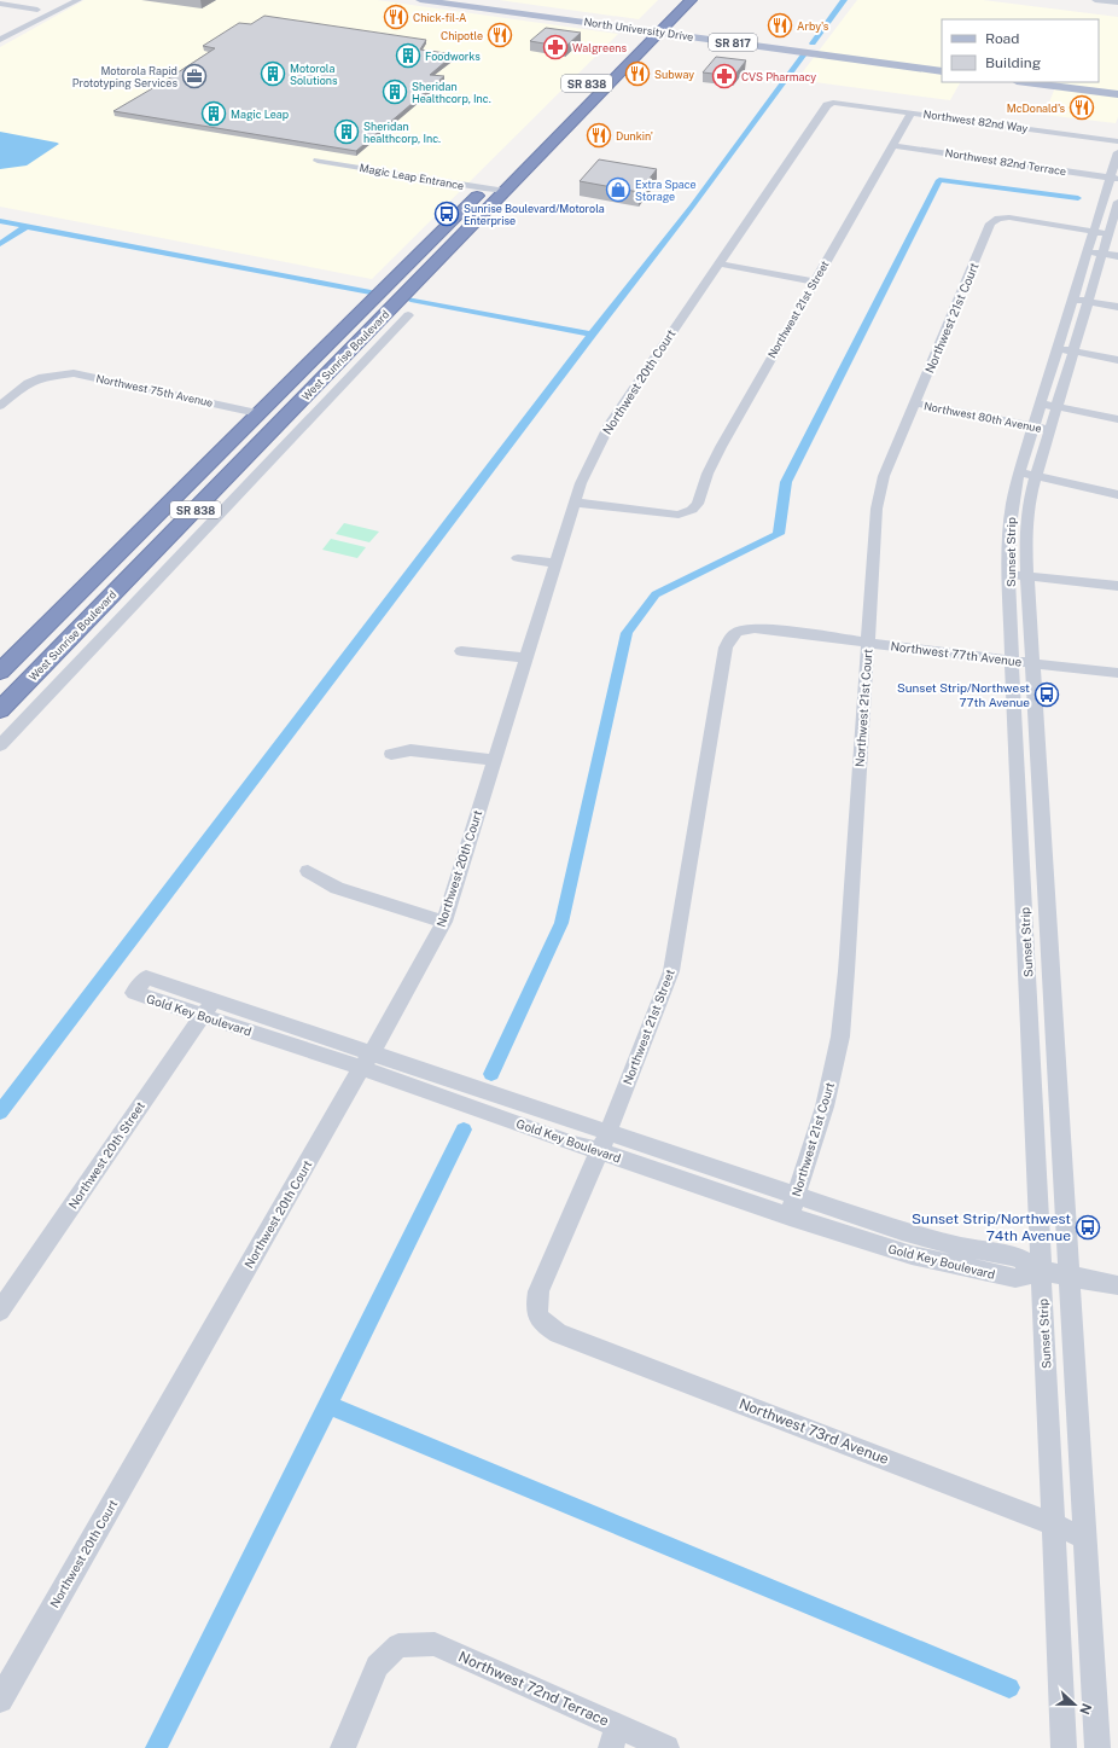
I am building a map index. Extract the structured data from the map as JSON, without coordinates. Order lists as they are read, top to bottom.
{
  "streets": {
    "highway": ["SR 838", "West Sunrise Boulevard"],
    "main road": ["North University Drive", "SR 817"],
    "street": [
      "Northwest 82nd Way",
      "Northwest 82nd Terrace",
      "Magic Leap Entrance",
      "Northwest 21st Street",
      "Northwest 21st Court",
      "Northwest 20th Court",
      "Northwest 75th Avenue",
      "Northwest 80th Avenue",
      "Sunset Strip",
      "Northwest 77th Avenue",
      "Gold Key Boulevard",
      "Northwest 20th Street",
      "Northwest 73rd Avenue",
      "Northwest 72nd Terrace"
    ]
  },
  "crossings": [
    ["North University Drive", "West Sunrise Boulevard"],
    ["Northwest 82nd Way", "Northwest 21st Street"],
    ["Northwest 82nd Way", "Northwest 20th Court"],
    ["Northwest 82nd Terrace", "Northwest 21st Street"],
    ["Northwest 82nd Terrace", "Sunset Strip"],
    ["Magic Leap Entrance", "West Sunrise Boulevard"],
    ["Northwest 21st Street", "Northwest 20th Court"],
    ["Northwest 21st Street", "Northwest 77th Avenue"],
    ["Northwest 21st Street", "Gold Key Boulevard"],
    ["Northwest 21st Street", "Northwest 73rd Avenue"],
    ["Northwest 21st Court", "Northwest 80th Avenue"],
    ["Northwest 21st Court", "Sunset Strip"],
    ["Northwest 21st Court", "Northwest 77th Avenue"],
    ["Northwest 21st Court", "Gold Key Boulevard"],
    ["West Sunrise Boulevard", "Northwest 75th Avenue"],
    ["Northwest 20th Court", "Gold Key Boulevard"],
    ["Northwest 80th Avenue", "Sunset Strip"],
    ["Sunset Strip", "Northwest 77th Avenue"],
    ["Sunset Strip", "Gold Key Boulevard"],
    ["Sunset Strip", "Northwest 73rd Avenue"],
    ["Gold Key Boulevard", "Northwest 20th Street"]
  ],
  "places": {
    "restaurant": [
      "Chick-fil-A",
      "Arby's",
      "Chipotle",
      "Subway",
      "McDonald's",
      "Dunkin'"
    ],
    "pharmacy": ["Walgreens", "CVS Pharmacy"],
    "building": [
      "Foodworks",
      "Motorola Solutions",
      "Sheridan Healthcorp, Inc.",
      "Magic Leap",
      "Sheridan healthcorp, Inc."
    ],
    "office": ["Motorola Rapid Prototyping Services"],
    "shop": ["Extra Space Storage"],
    "bus stop": ["Sunrise Boulevard/Motorola Enterprise", "Sunset Strip/Northwest 77th Avenue", "Sunset Strip/Northwest 74th Avenue"]
  },
  "legend": ["Road", "Building"],
  "north": "right"
}
